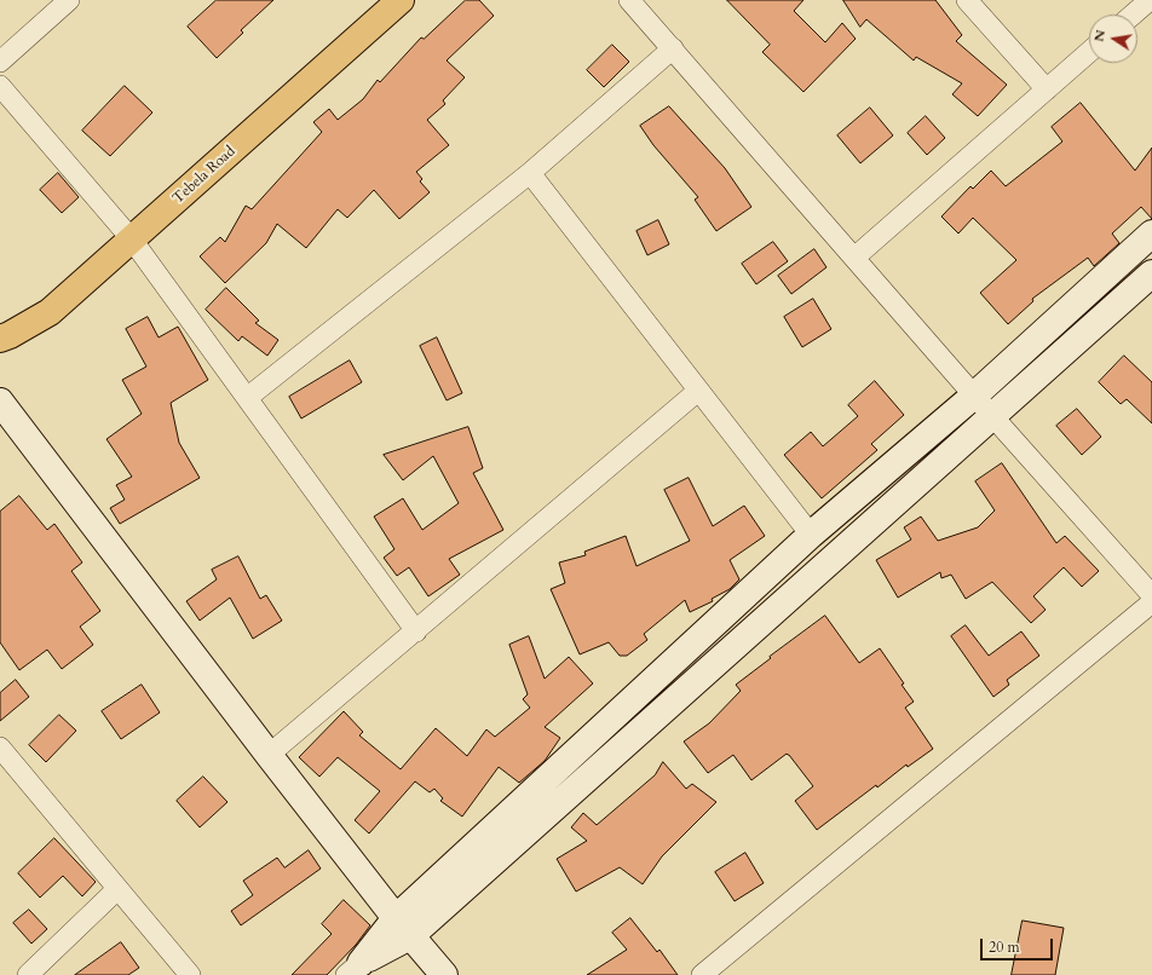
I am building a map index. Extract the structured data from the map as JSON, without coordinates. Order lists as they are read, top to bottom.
{
  "streets": {
    "main road": ["Tebela Road"]
  },
  "scale_bar": "20 m",
  "north": "left"
}
